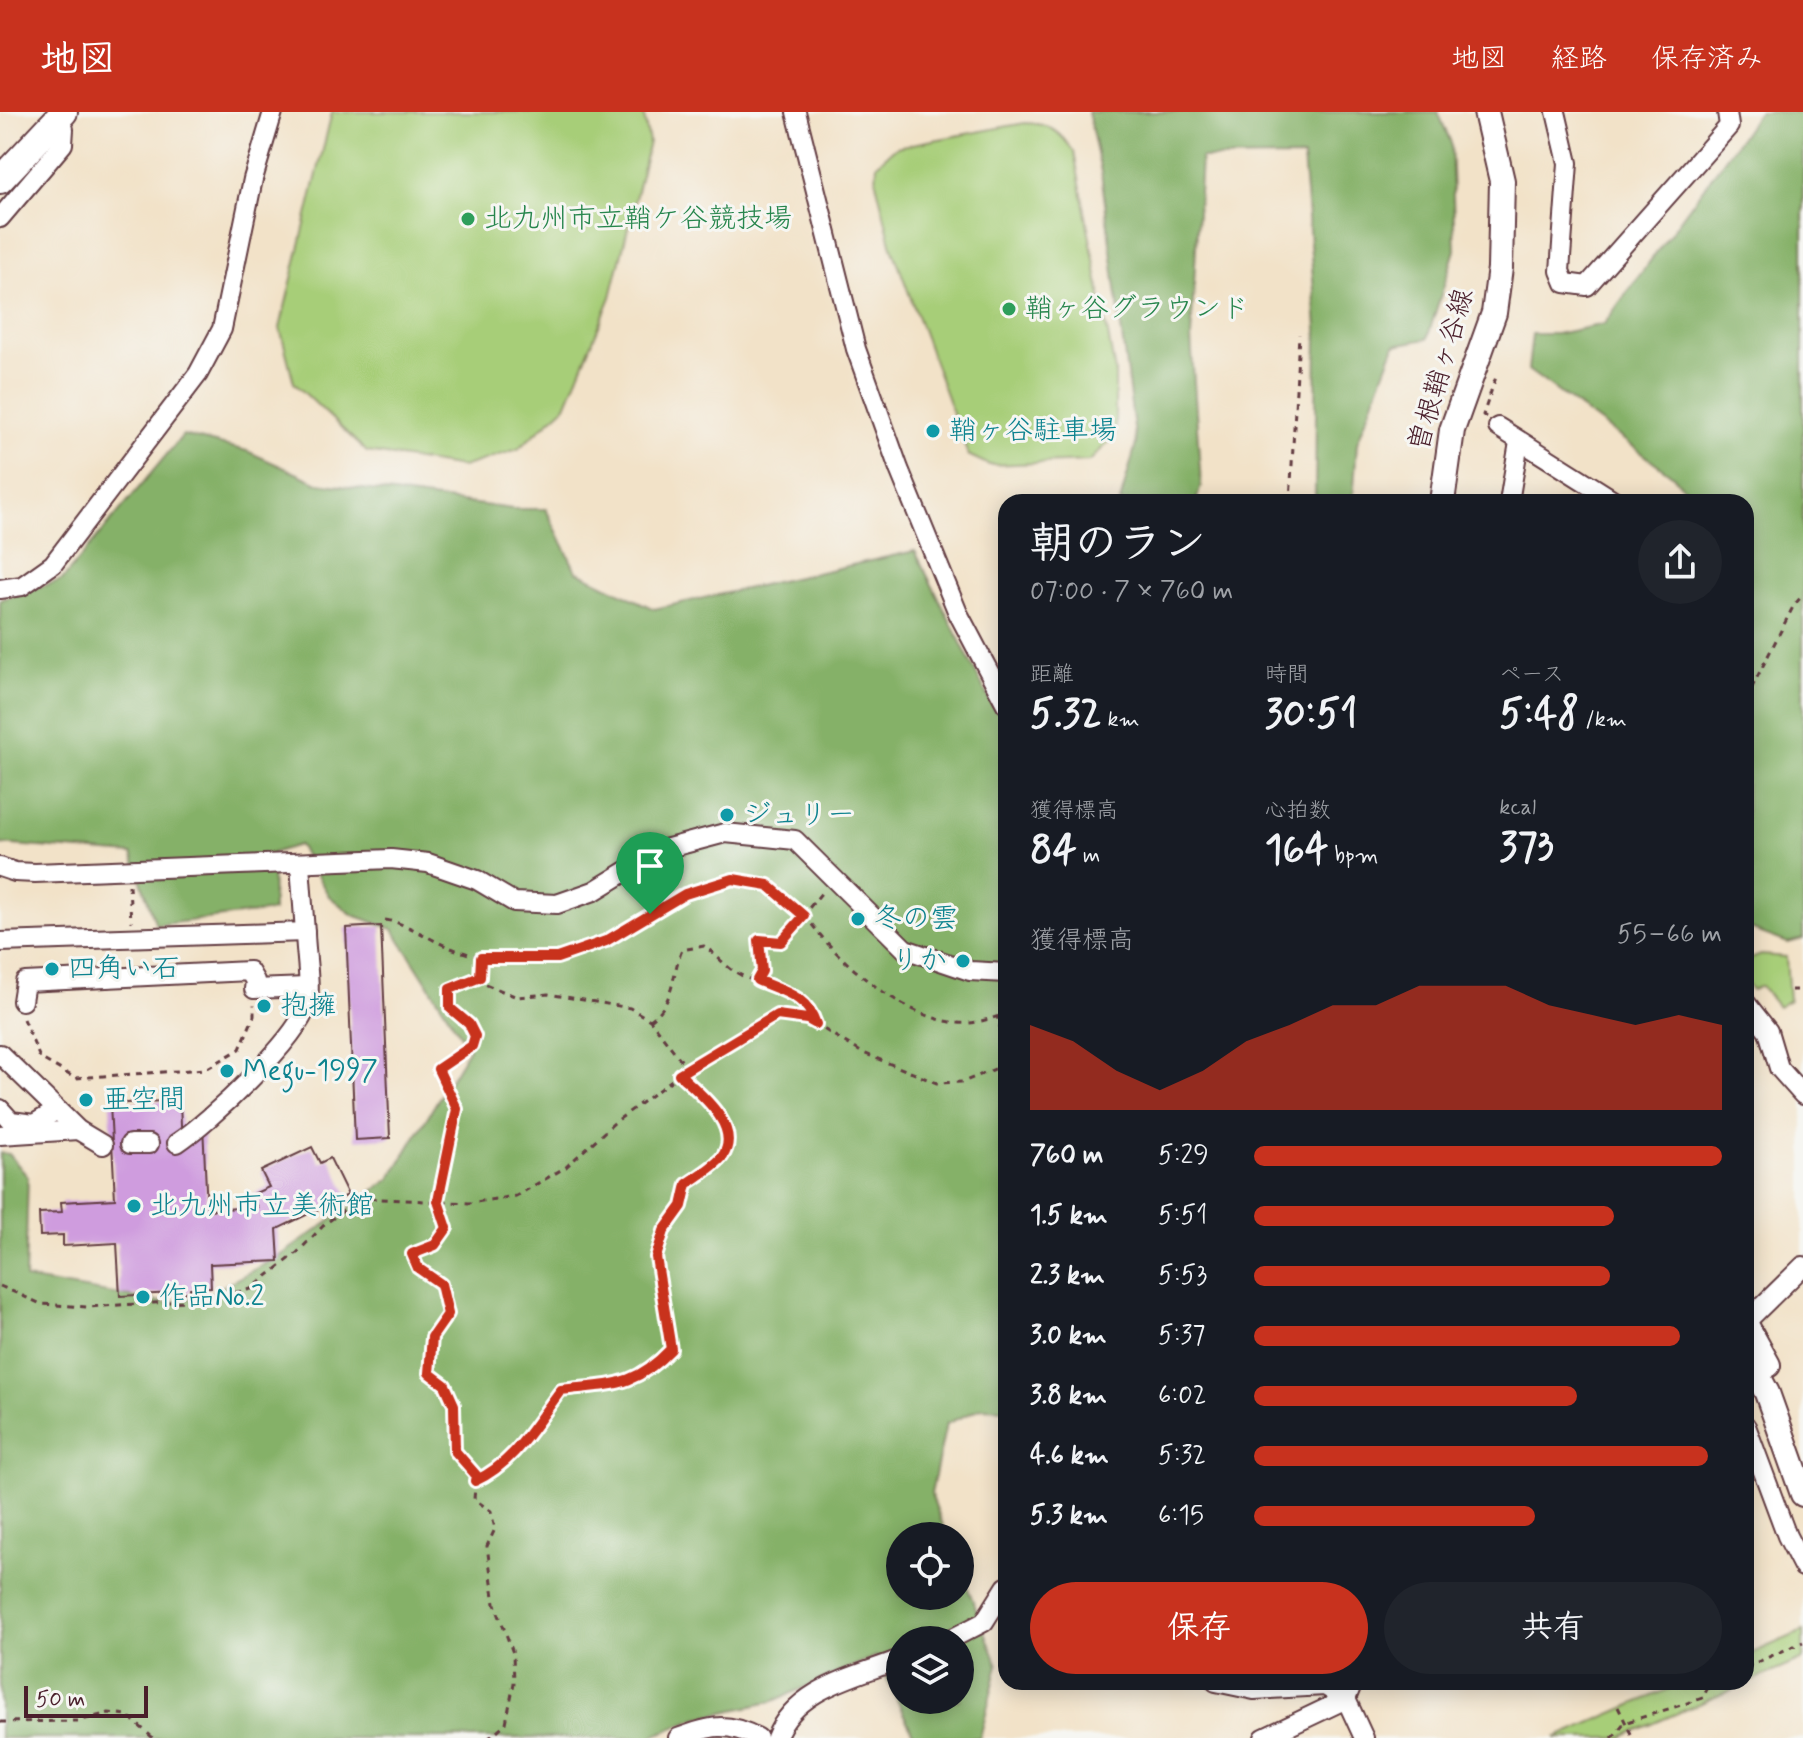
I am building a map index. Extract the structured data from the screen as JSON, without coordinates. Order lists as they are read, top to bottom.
{
  "streets": {
    "main road": ["曽根鞘ヶ谷線"]
  },
  "places": [
    "北九州市立鞘ケ谷競技場",
    "鞘ヶ谷グラウンド",
    "鞘ヶ谷駐車場",
    "ジュリー",
    "冬の雲",
    "りか",
    "四角い石",
    "抱擁",
    "Megu-1997",
    "亜空間",
    "北九州市立美術館",
    "作品No.2"
  ],
  "scale_bar": "50 m",
  "page": {
    "header": "地図",
    "nav": ["地図", "経路", "保存済み"],
    "heading": ["朝のラン", "07:00 · 7 × 760 m"],
    "stats": [
      ["距離", "5.32 km"],
      ["時間", "30:51"],
      ["ペース", "5:48 /km"],
      ["獲得標高", "84 m"],
      ["心拍数", "164 bpm"],
      ["kcal", "373"]
    ],
    "chart": ["獲得標高", "55–66 m"],
    "list": [
      {
        "name": "760 m",
        "note": "5:29"
      },
      {
        "name": "1.5 km",
        "note": "5:51"
      },
      {
        "name": "2.3 km",
        "note": "5:53"
      },
      {
        "name": "3.0 km",
        "note": "5:37"
      },
      {
        "name": "3.8 km",
        "note": "6:02"
      },
      {
        "name": "4.6 km",
        "note": "5:32"
      },
      {
        "name": "5.3 km",
        "note": "6:15"
      }
    ],
    "buttons": ["保存", "共有"],
    "scale": "50 m"
  }
}
